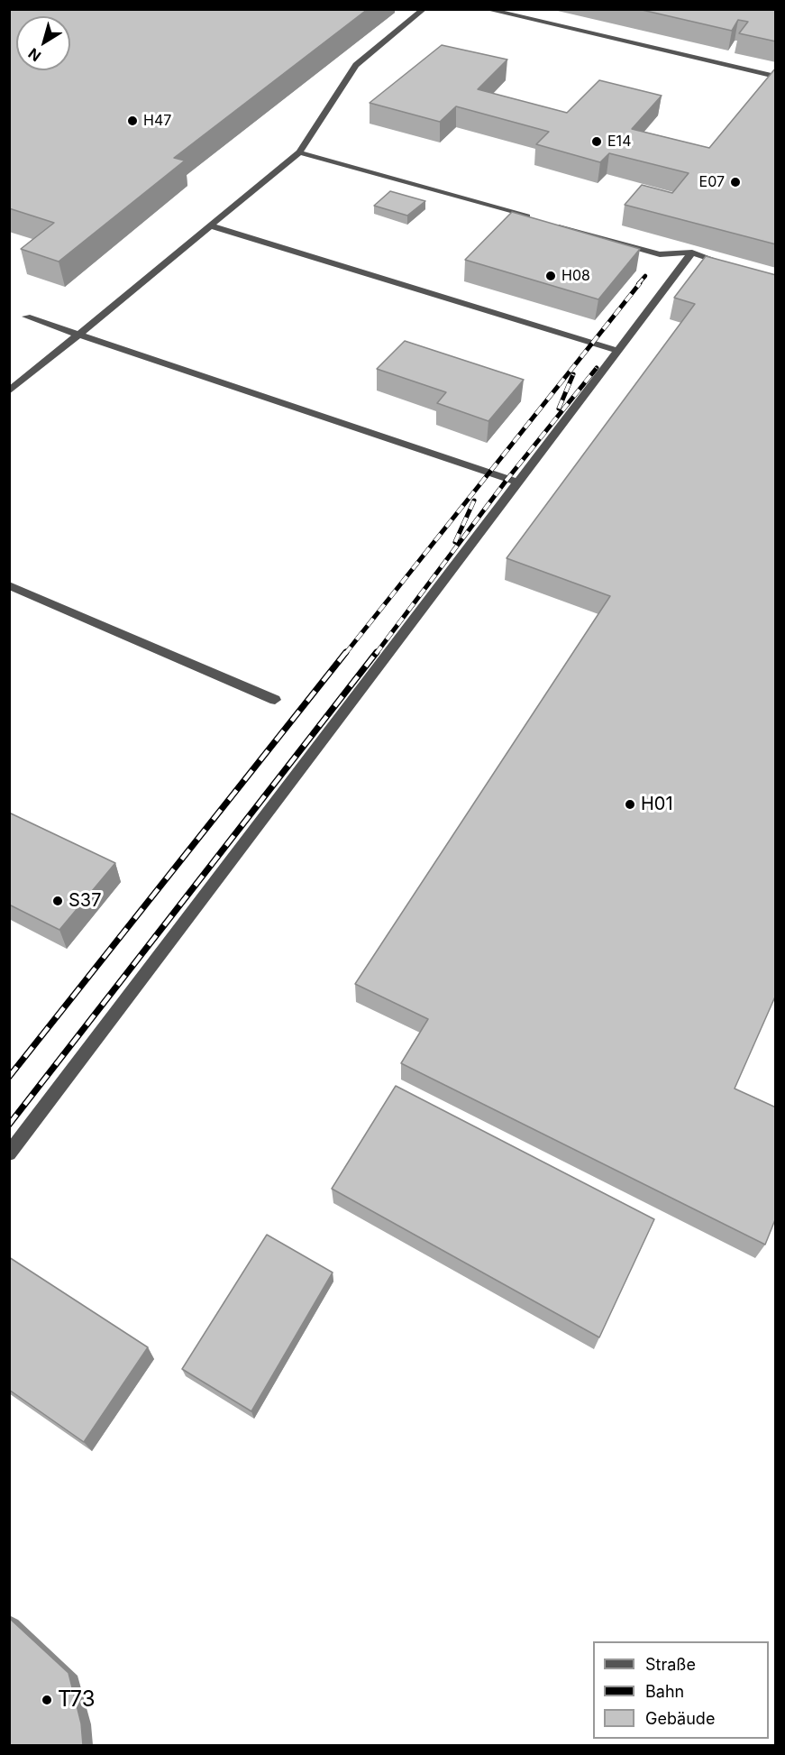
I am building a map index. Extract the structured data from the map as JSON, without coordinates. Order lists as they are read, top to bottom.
{
  "places": [
    "H47",
    "E14",
    "E07",
    "H08",
    "H01",
    "S37",
    "T73"
  ],
  "legend": ["Straße", "Bahn", "Gebäude"],
  "north": "bottom left"
}
